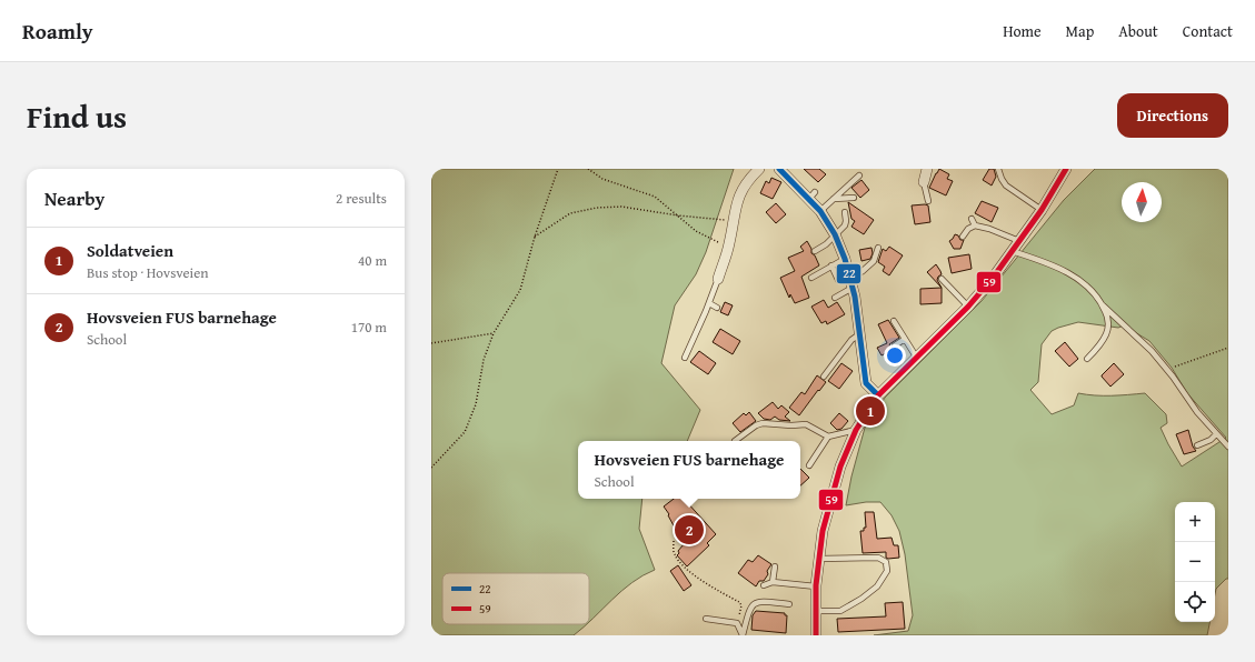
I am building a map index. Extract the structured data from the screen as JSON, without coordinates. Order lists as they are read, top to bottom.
{
  "lines": ["transit line 22", "transit line 59"],
  "legend": ["22", "59"],
  "north": "top",
  "page": {
    "header": "Roamly",
    "nav": [
      "Home",
      "Map",
      "About",
      "Contact"
    ],
    "title": "Find us",
    "buttons": "Directions",
    "heading": ["Nearby", "2 results"],
    "list": [
      {
        "mark": "1",
        "name": "Soldatveien",
        "note": "Bus stop · Hovsveien",
        "value": "40 m"
      },
      {
        "mark": "2",
        "name": "Hovsveien FUS barnehage",
        "note": "School",
        "value": "170 m"
      }
    ],
    "pins": ["1", "2"],
    "popup": ["Hovsveien FUS barnehage", "School"],
    "map_buttons": ["+", "−"]
  }
}
